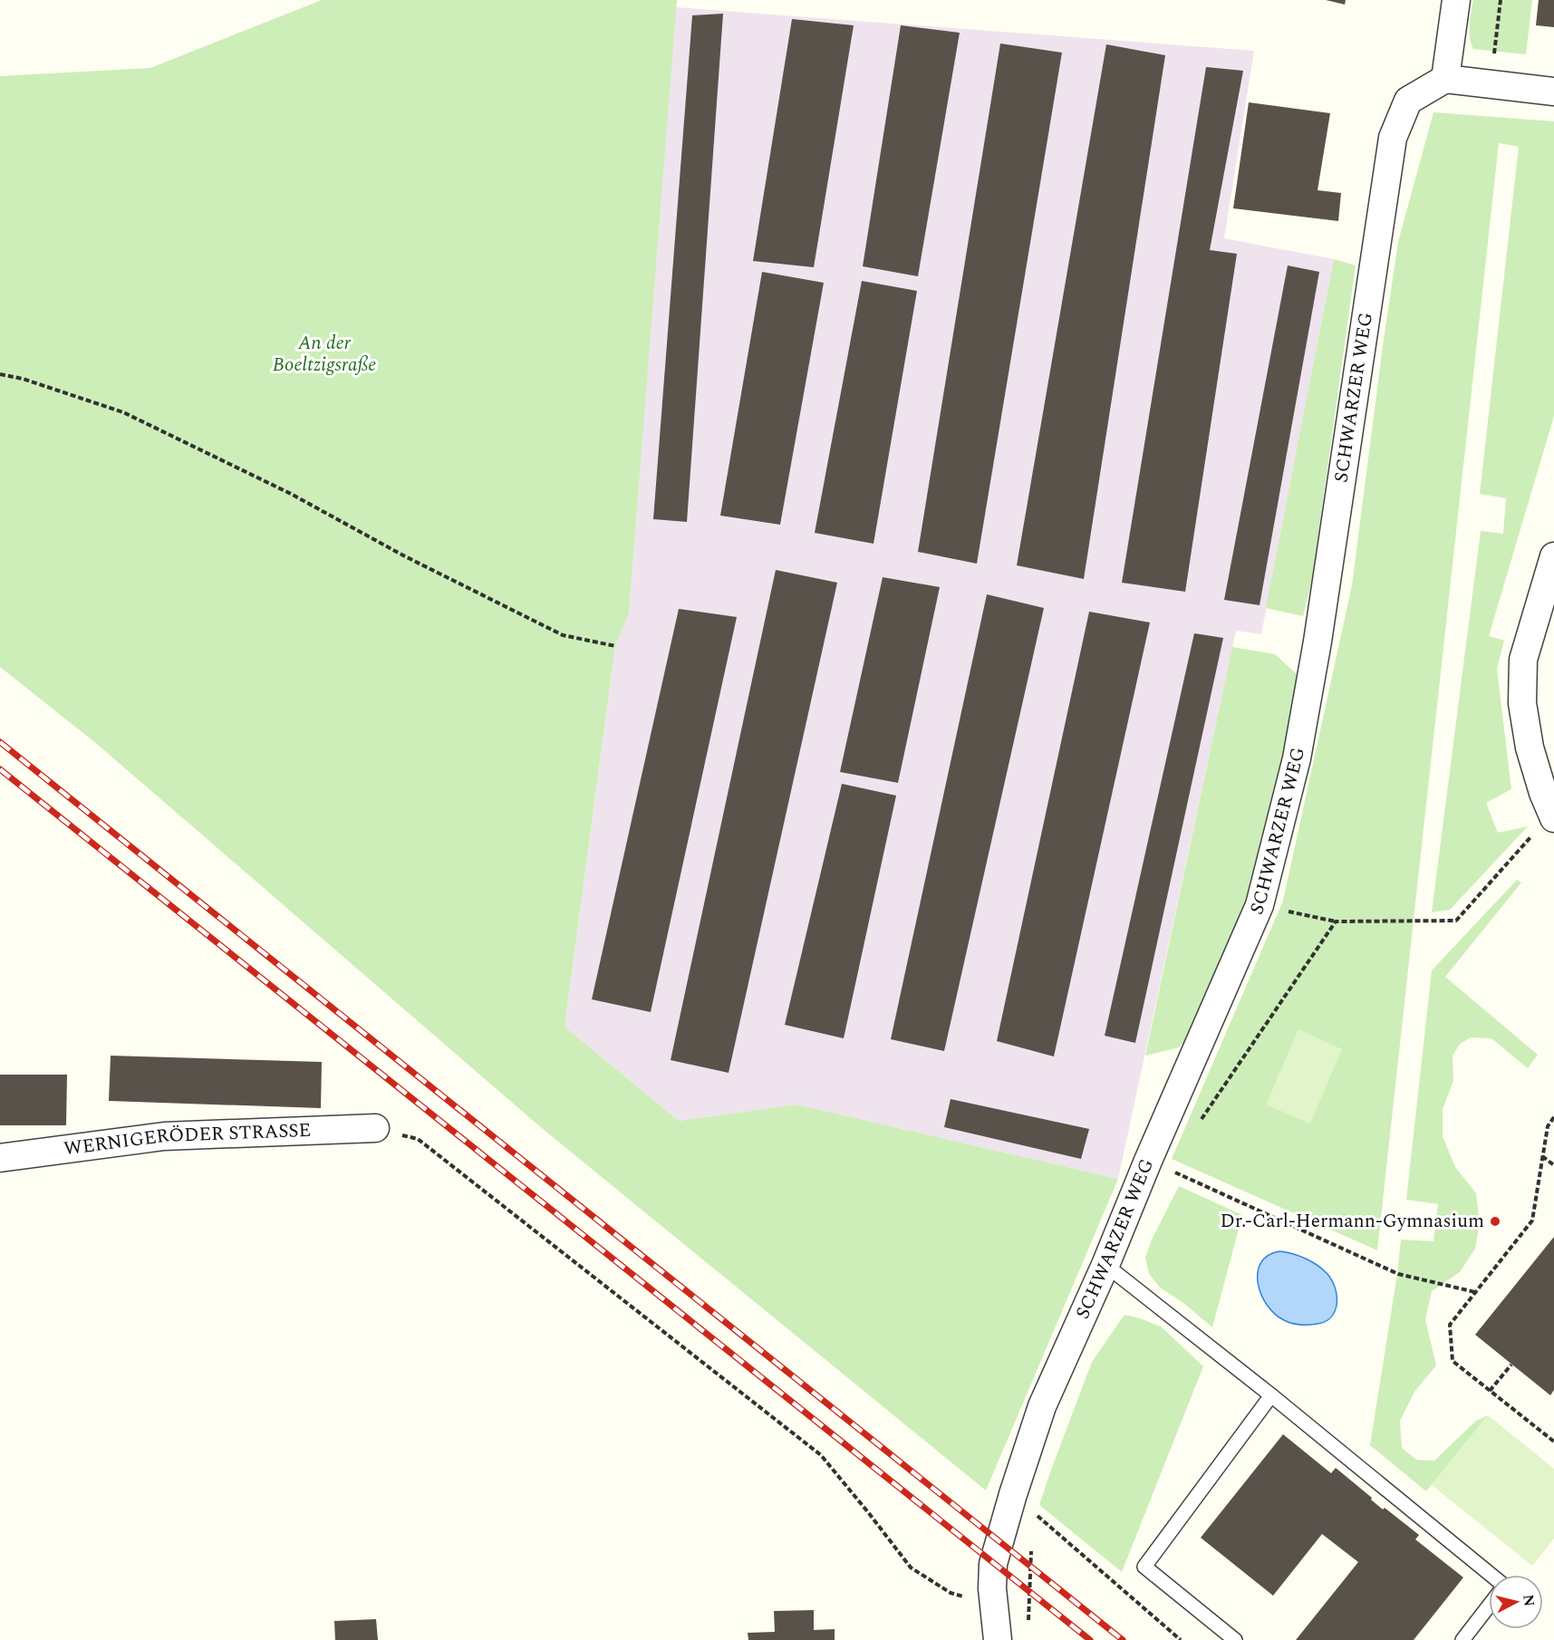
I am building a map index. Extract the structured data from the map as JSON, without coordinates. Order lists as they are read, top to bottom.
{
  "streets": {
    "street": ["SCHWARZER WEG", "WERNIGERÖDER STRASSE"]
  },
  "parks": ["An der Boeltzigsraße"],
  "places": ["Dr.-Carl-Hermann-Gymnasium"],
  "north": "right"
}
